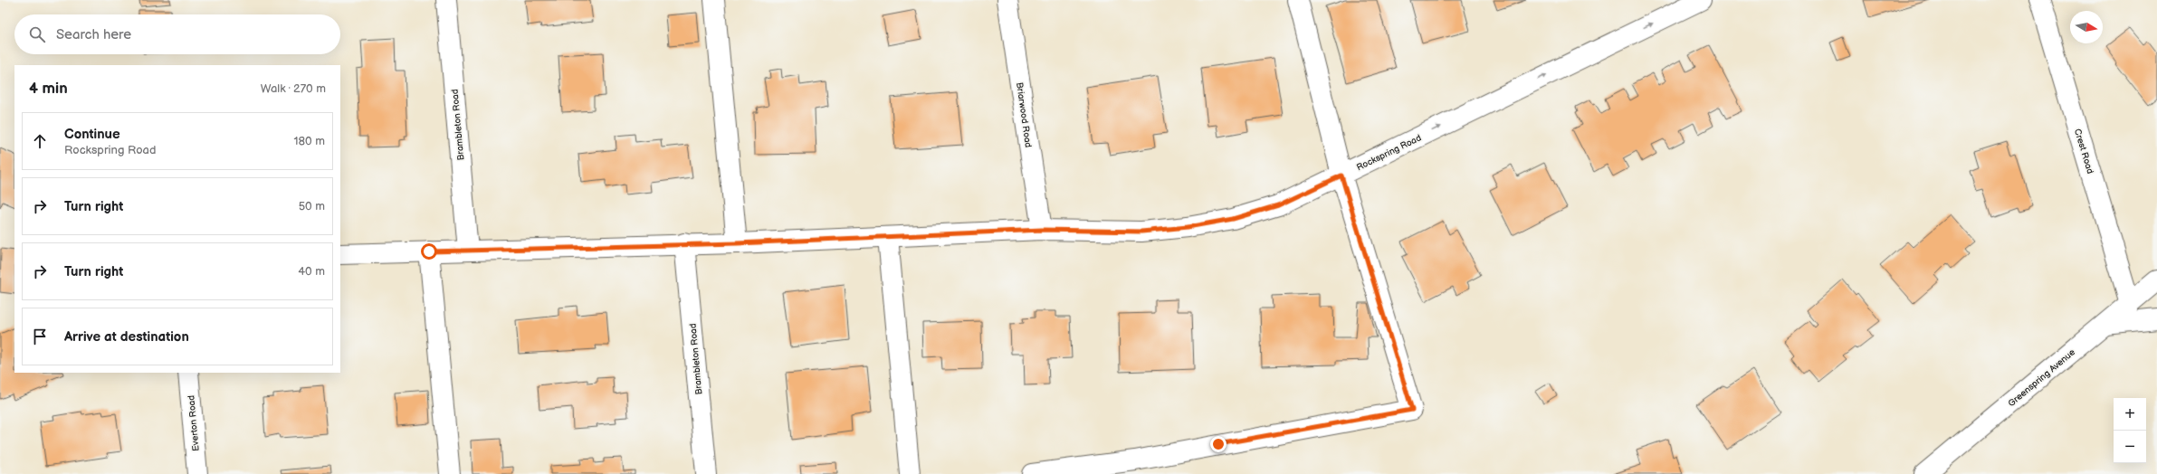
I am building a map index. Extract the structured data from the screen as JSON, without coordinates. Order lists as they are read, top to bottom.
{
  "streets": {
    "street": [
      "Briarwood Road",
      "Brambleton Road",
      "Crest Road",
      "Rockspring Road",
      "Greenspring Avenue",
      "Everton Road"
    ]
  },
  "crossings": [
    ["Briarwood Road", "Rockspring Road"],
    ["Brambleton Road", "Rockspring Road"],
    ["Crest Road", "Greenspring Avenue"]
  ],
  "north": "right",
  "page": {
    "search": "Search here",
    "heading": ["4 min", "Walk · 270 m"],
    "list": [
      ["Continue", "Rockspring Road", "180 m"],
      ["Turn right", "50 m"],
      ["Turn right", "40 m"],
      "Arrive at destination"
    ],
    "map_buttons": ["+", "−"]
  }
}
